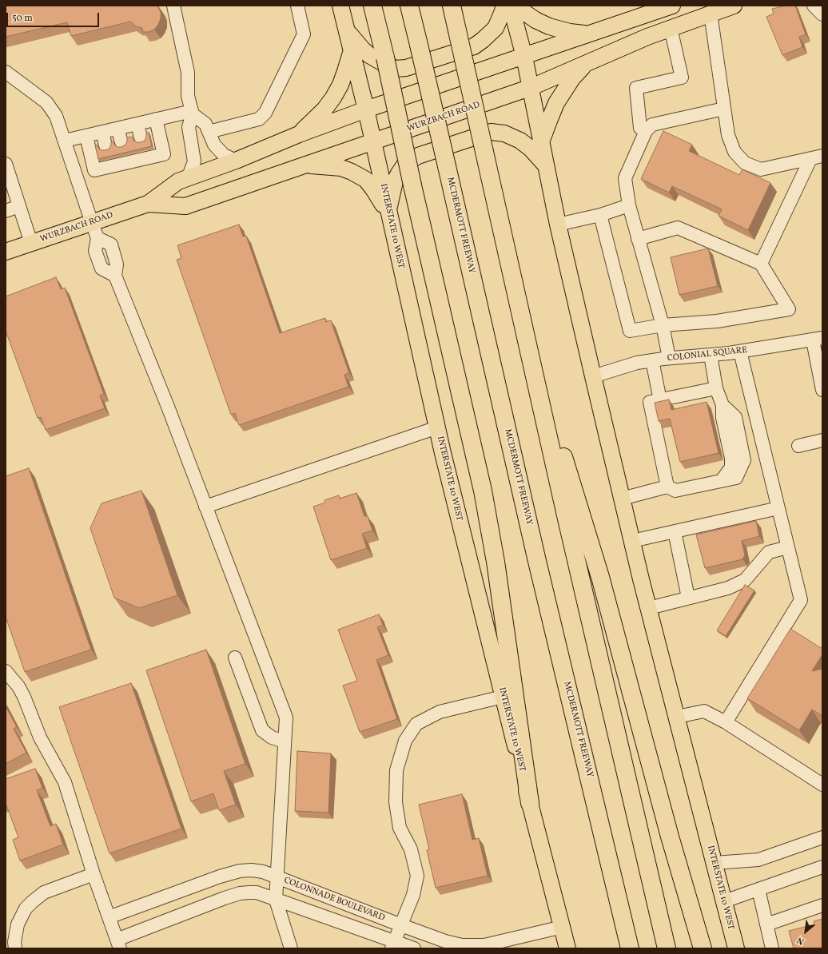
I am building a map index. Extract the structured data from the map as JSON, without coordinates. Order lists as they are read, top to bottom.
{
  "streets": {
    "highway": ["MCDERMOTT FREEWAY"],
    "main road": ["WURZBACH ROAD", "INTERSTATE 10 WEST"],
    "street": ["COLONIAL SQUARE", "COLONNADE BOULEVARD"]
  },
  "crossings": [
    ["WURZBACH ROAD", "INTERSTATE 10 WEST"],
    ["INTERSTATE 10 WEST", "COLONIAL SQUARE"],
    ["INTERSTATE 10 WEST", "COLONNADE BOULEVARD"]
  ],
  "scale_bar": "50 m",
  "north": "bottom left"
}
